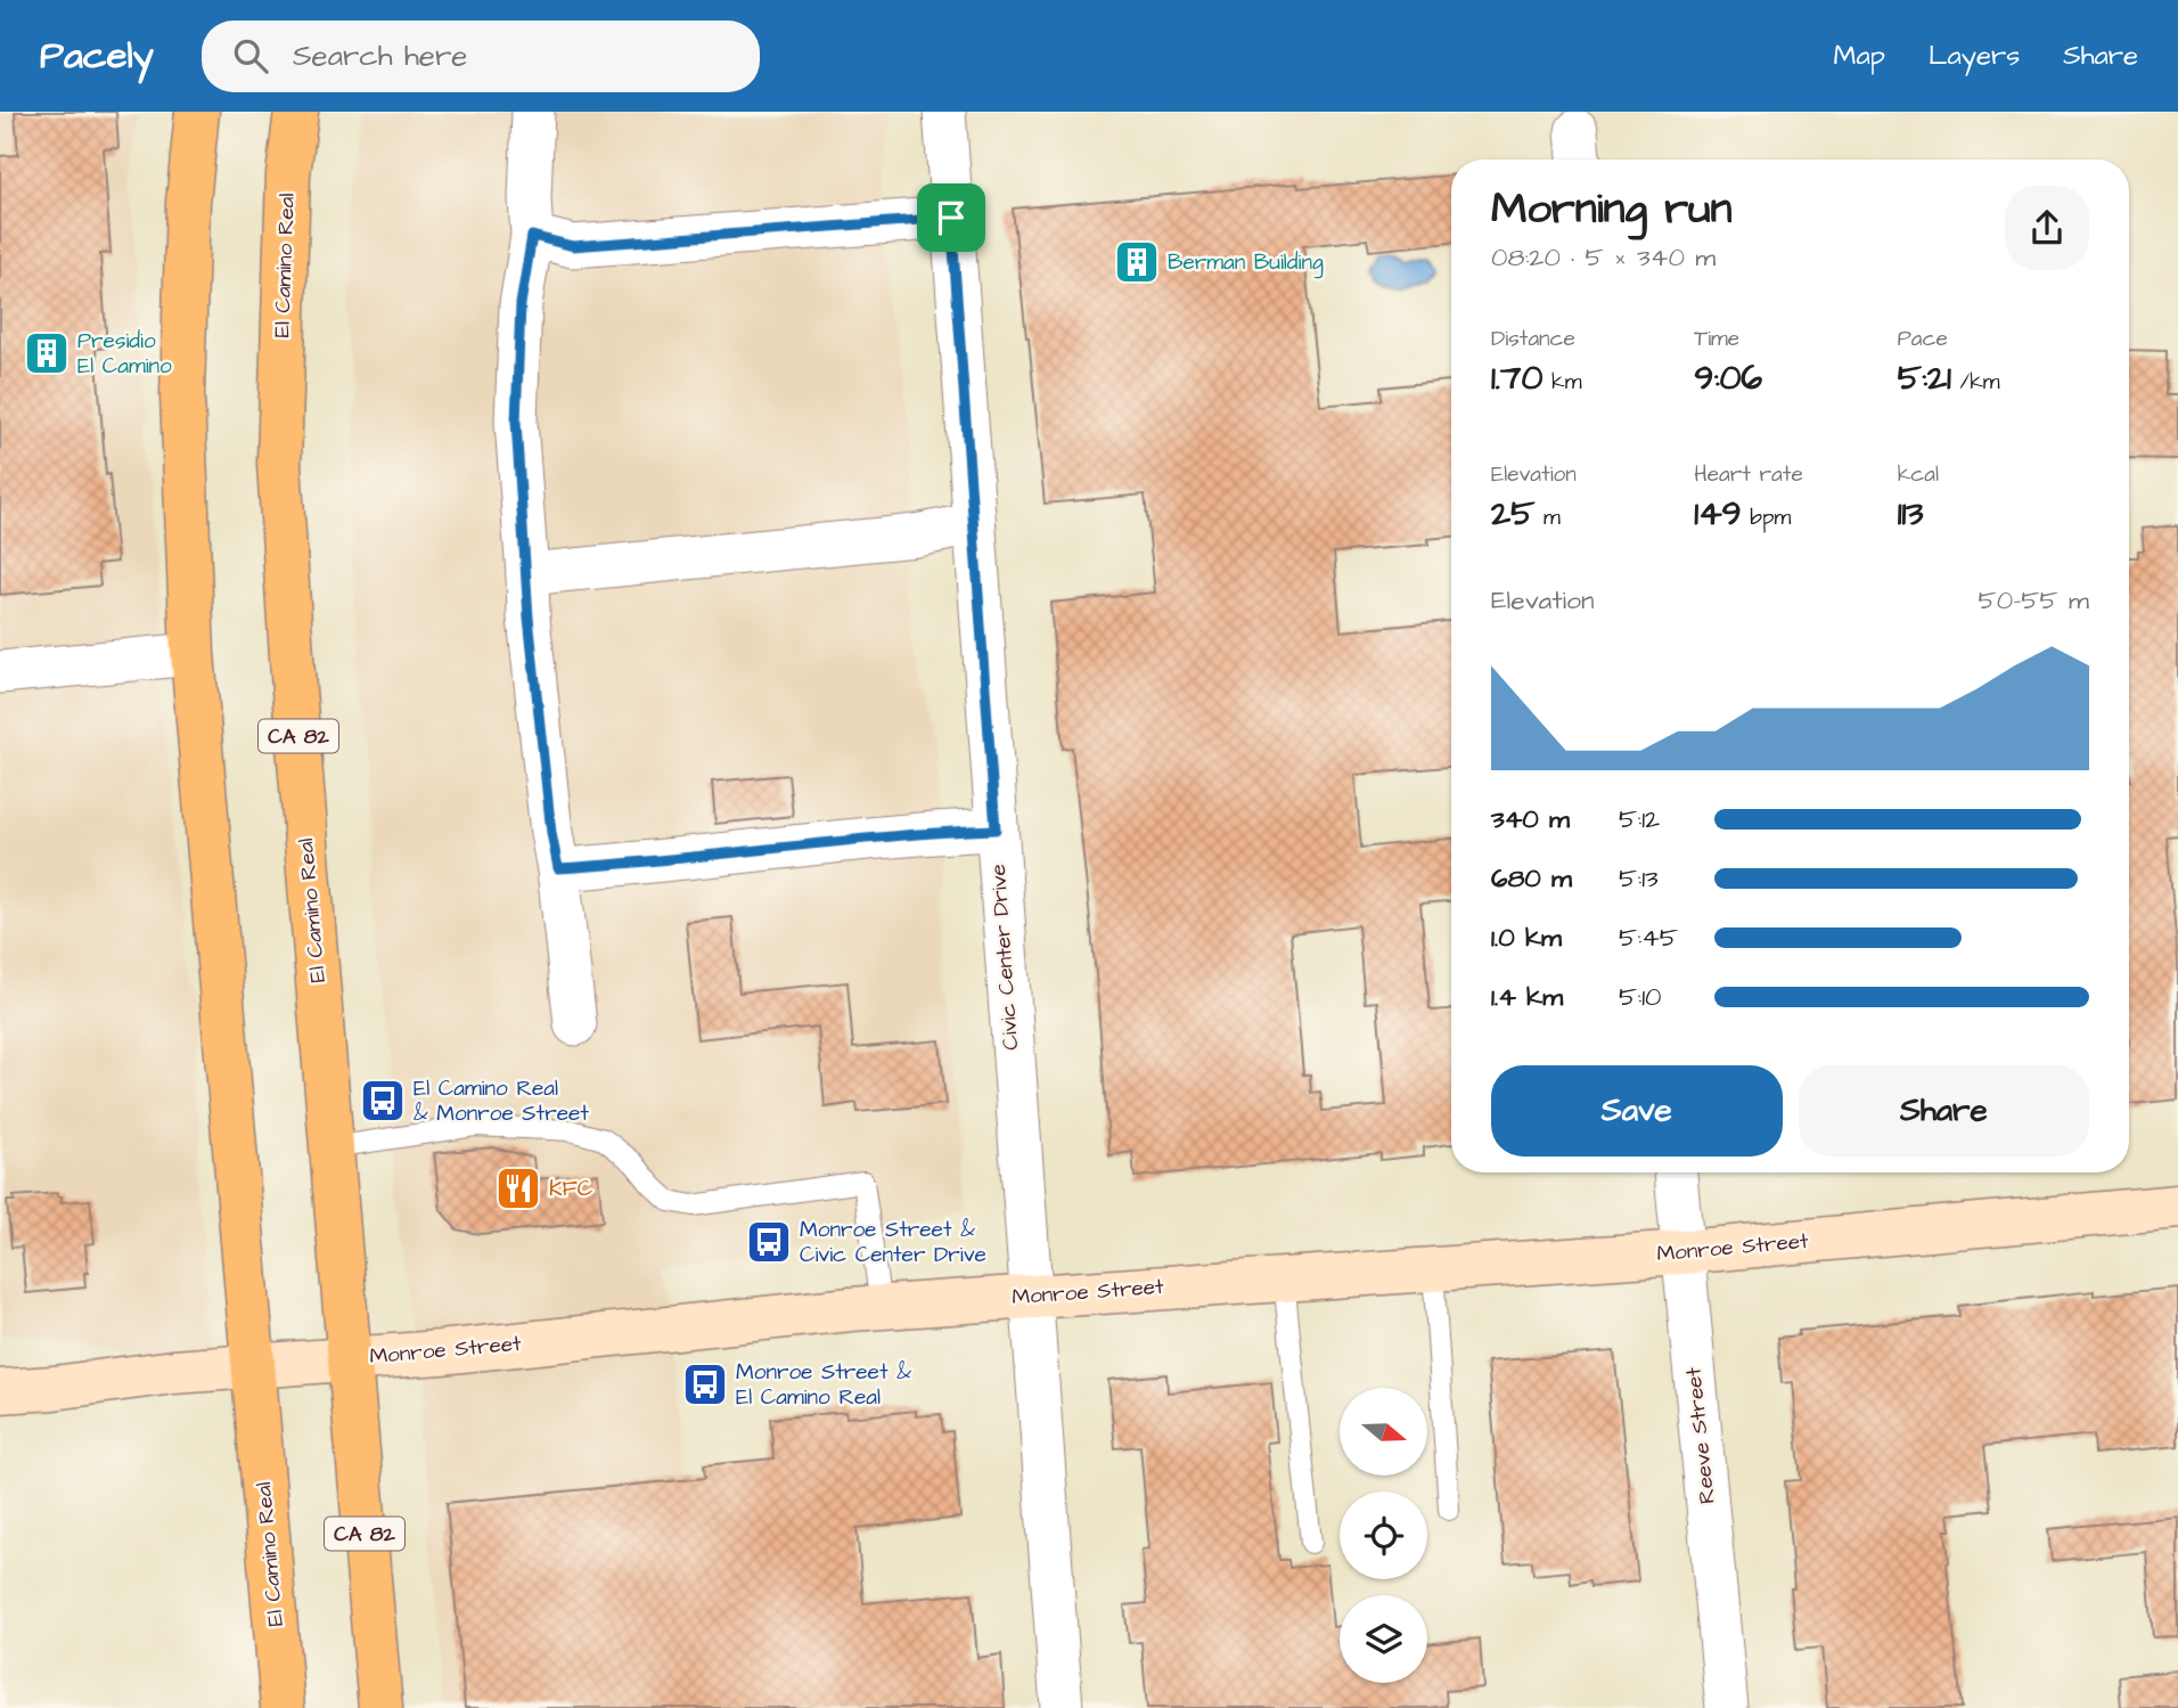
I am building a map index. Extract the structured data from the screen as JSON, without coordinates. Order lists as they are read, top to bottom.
{
  "streets": {
    "main road": ["El Camino Real", "CA 82", "Monroe Street"],
    "street": ["Civic Center Drive", "Reeve Street"]
  },
  "crossings": [
    ["El Camino Real", "Monroe Street"],
    ["Civic Center Drive", "Monroe Street"],
    ["Monroe Street", "Reeve Street"]
  ],
  "places": {
    "building": ["Berman Building", "Presidio El Camino"],
    "bus stop": ["El Camino Real & Monroe Street", "Monroe Street & Civic Center Drive", "Monroe Street & El Camino Real"],
    "restaurant": ["KFC"]
  },
  "north": "right",
  "page": {
    "header": "Pacely",
    "search": "Search here",
    "nav": ["Map", "Layers", "Share"],
    "heading": ["Morning run", "08:20 · 5 × 340 m"],
    "stats": [
      ["Distance", "1.70 km"],
      ["Time", "9:06"],
      ["Pace", "5:21 /km"],
      ["Elevation", "25 m"],
      ["Heart rate", "149 bpm"],
      ["kcal", "113"]
    ],
    "chart": ["Elevation", "50–55 m"],
    "list": [
      {
        "name": "340 m",
        "note": "5:12"
      },
      {
        "name": "680 m",
        "note": "5:13"
      },
      {
        "name": "1.0 km",
        "note": "5:45"
      },
      {
        "name": "1.4 km",
        "note": "5:10"
      }
    ],
    "buttons": ["Save", "Share"]
  }
}
